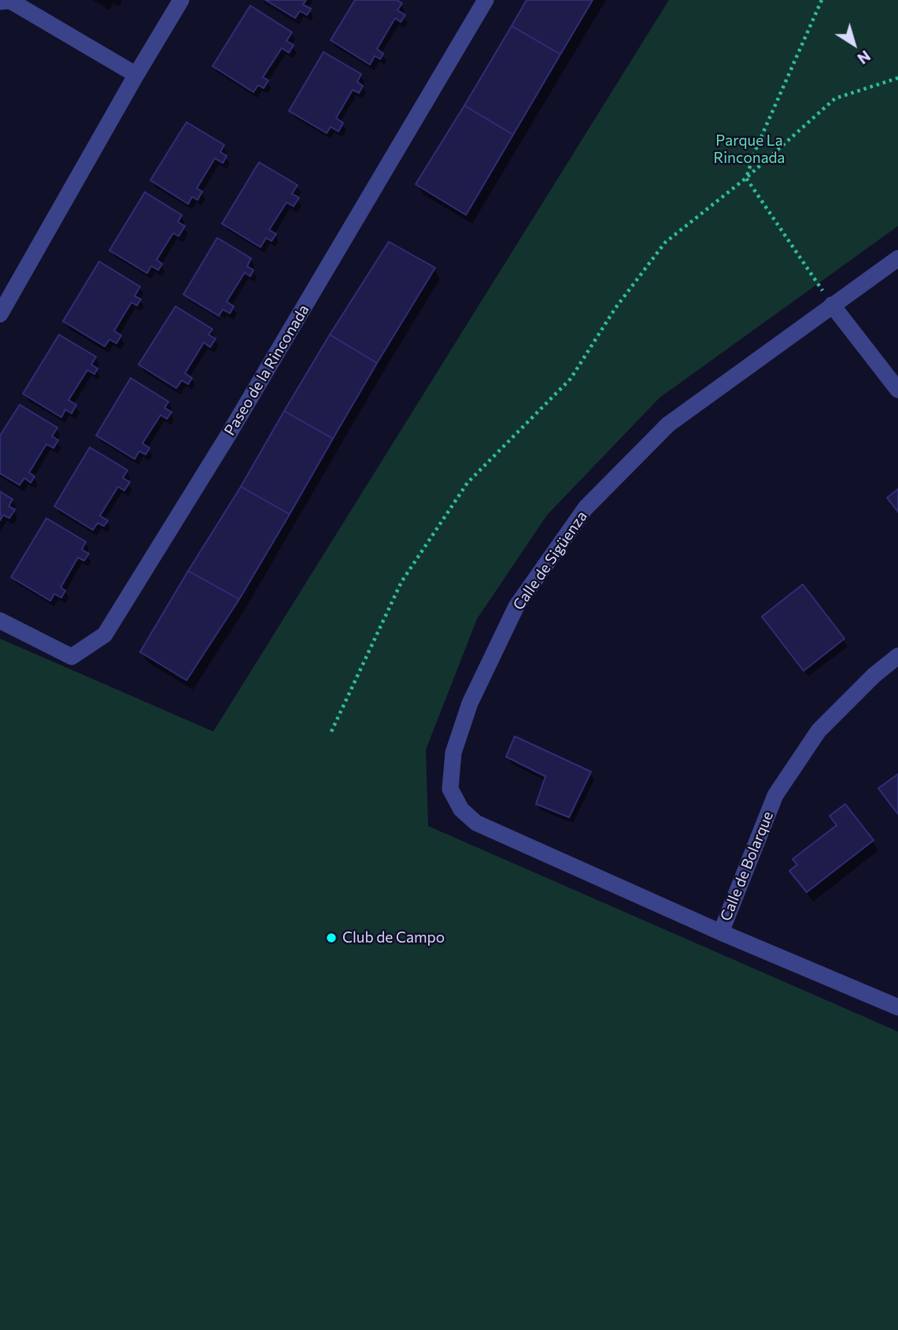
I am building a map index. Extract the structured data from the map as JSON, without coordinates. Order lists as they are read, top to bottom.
{
  "streets": {
    "street": ["Paseo de la Rinconada", "Calle de Sigüenza", "Calle de Bolarque"]
  },
  "crossings": [
    ["Calle de Sigüenza", "Calle de Bolarque"]
  ],
  "parks": ["Parque La Rinconada"],
  "places": ["Club de Campo"],
  "north": "bottom right"
}
